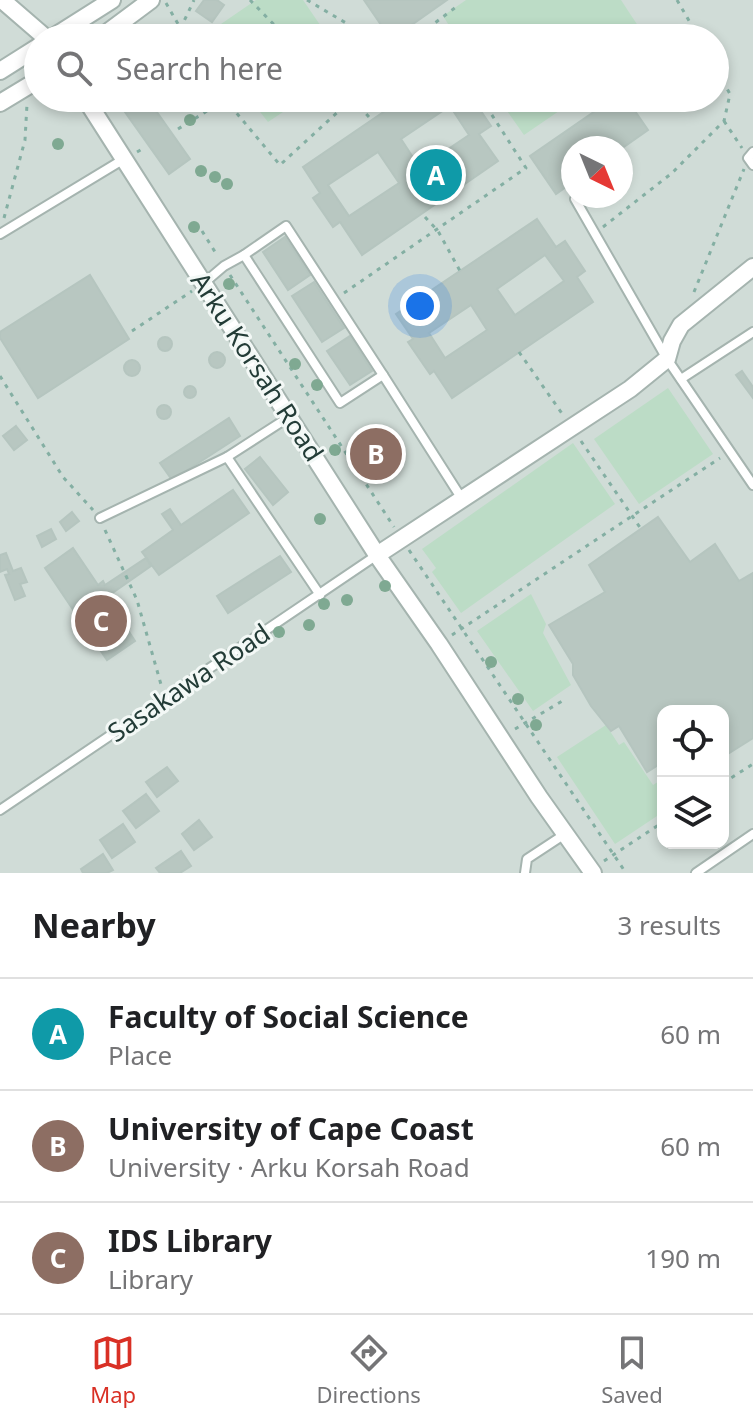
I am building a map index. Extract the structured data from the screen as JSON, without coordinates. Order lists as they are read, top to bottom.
{
  "streets": {
    "street": ["Arku Korsah Road"],
    "lane": ["Sasakawa Road"]
  },
  "crossings": [
    ["Arku Korsah Road", "Sasakawa Road"]
  ],
  "north": "bottom right",
  "page": {
    "search": "Search here",
    "pins": ["A", "B", "C"],
    "heading": ["Nearby", "3 results"],
    "list": [
      {
        "mark": "A",
        "name": "Faculty of Social Science",
        "note": "Place",
        "value": "60 m"
      },
      {
        "mark": "B",
        "name": "University of Cape Coast",
        "note": "University · Arku Korsah Road",
        "value": "60 m"
      },
      {
        "mark": "C",
        "name": "IDS Library",
        "note": "Library",
        "value": "190 m"
      }
    ],
    "nav": ["Map", "Directions", "Saved"]
  }
}
